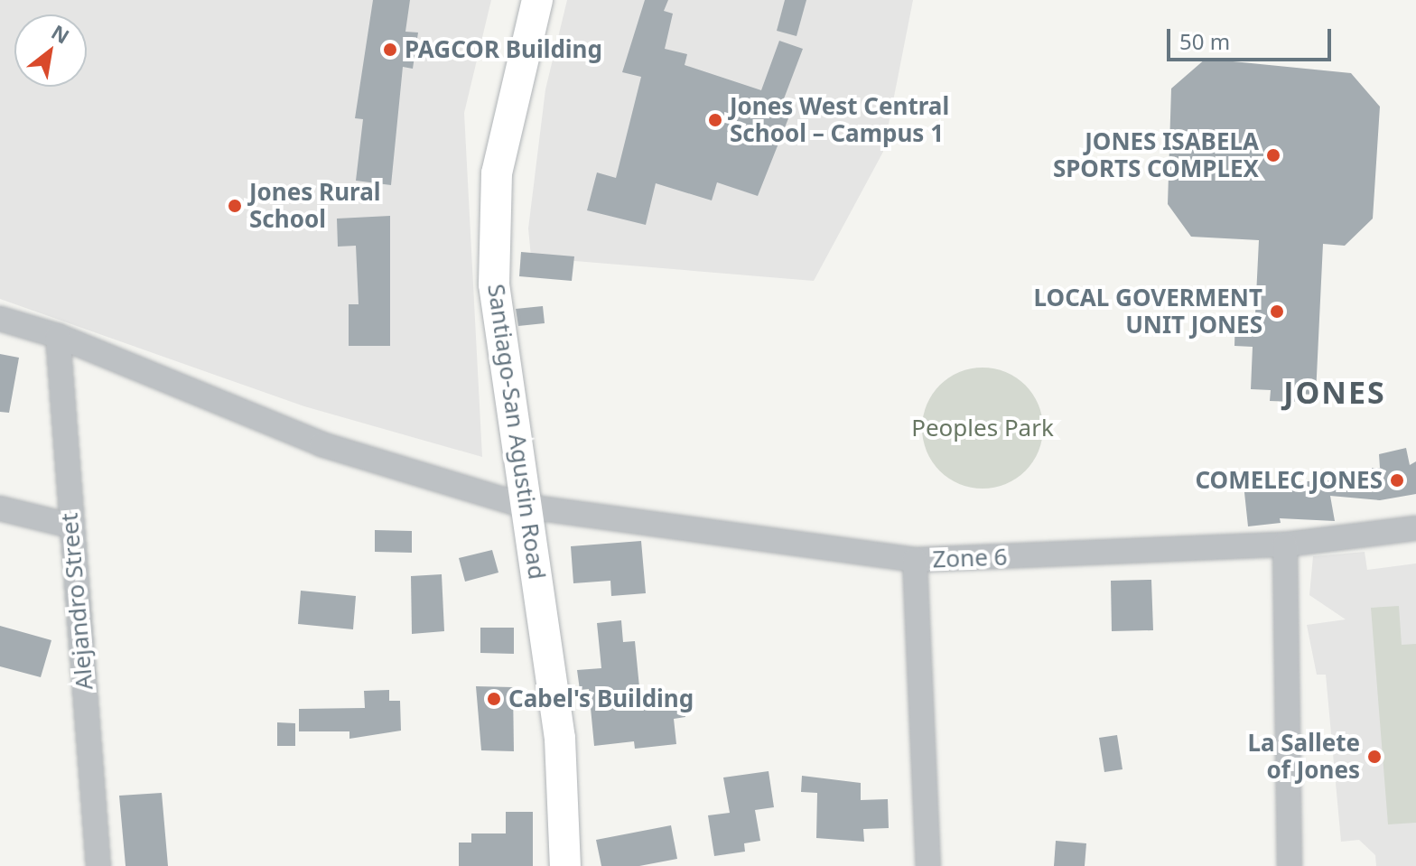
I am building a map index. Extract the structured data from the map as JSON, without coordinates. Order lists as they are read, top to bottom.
{
  "streets": {
    "main road": ["Santiago-San Agustin Road"],
    "street": ["Zone 6", "Alejandro Street"]
  },
  "crossings": [
    ["Santiago-San Agustin Road", "Zone 6"],
    ["Zone 6", "Alejandro Street"]
  ],
  "districts": ["JONES"],
  "parks": ["Peoples Park"],
  "places": [
    "PAGCOR Building",
    "Jones West Central School – Campus 1",
    "JONES ISABELA SPORTS COMPLEX",
    "Jones Rural School",
    "LOCAL GOVERMENT UNIT JONES",
    "COMELEC JONES",
    "Cabel's Building",
    "La Sallete of Jones"
  ],
  "scale_bar": "50 m",
  "north": "top right"
}
